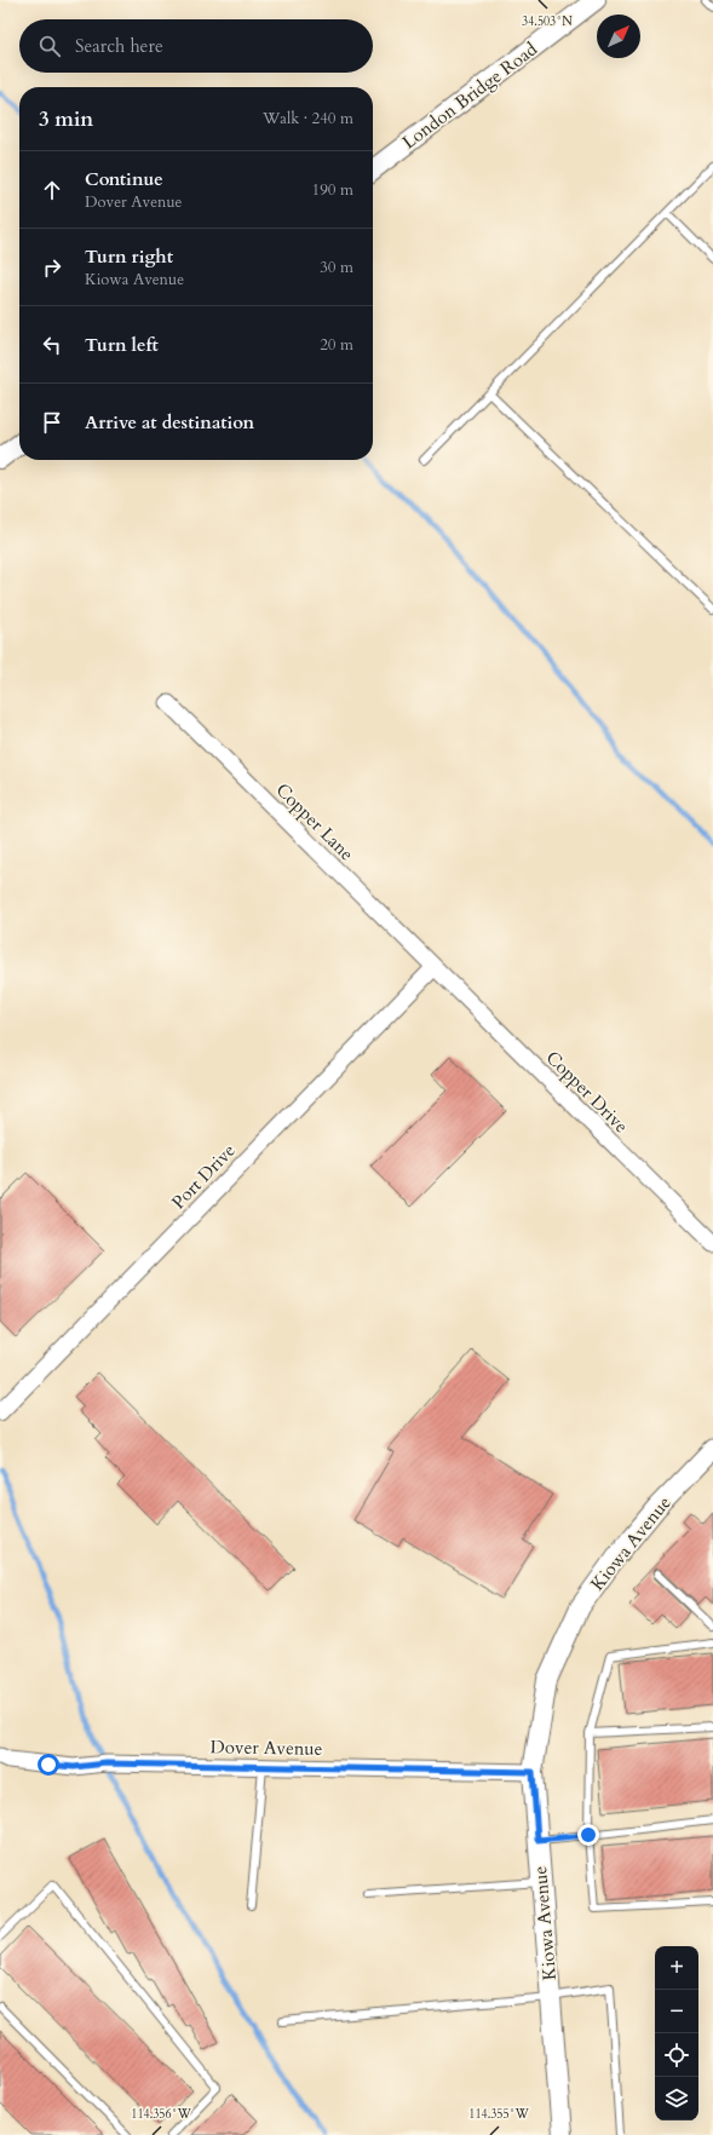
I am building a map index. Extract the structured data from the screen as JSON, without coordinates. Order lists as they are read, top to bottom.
{
  "streets": {
    "street": [
      "London Bridge Road",
      "Copper Lane",
      "Copper Drive",
      "Port Drive",
      "Kiowa Avenue",
      "Dover Avenue"
    ]
  },
  "crossings": [
    ["Copper Lane", "Copper Drive"],
    ["Copper Lane", "Port Drive"],
    ["Copper Drive", "Port Drive"],
    ["Kiowa Avenue", "Dover Avenue"]
  ],
  "north": "top right",
  "page": {
    "search": "Search here",
    "heading": ["3 min", "Walk · 240 m"],
    "list": [
      ["Continue", "Dover Avenue", "190 m"],
      ["Turn right", "Kiowa Avenue", "30 m"],
      ["Turn left", "20 m"],
      "Arrive at destination"
    ],
    "map_buttons": ["+", "−"]
  },
  "coordinates": ["34.503°N", "114.356°W", "114.355°W"]
}
